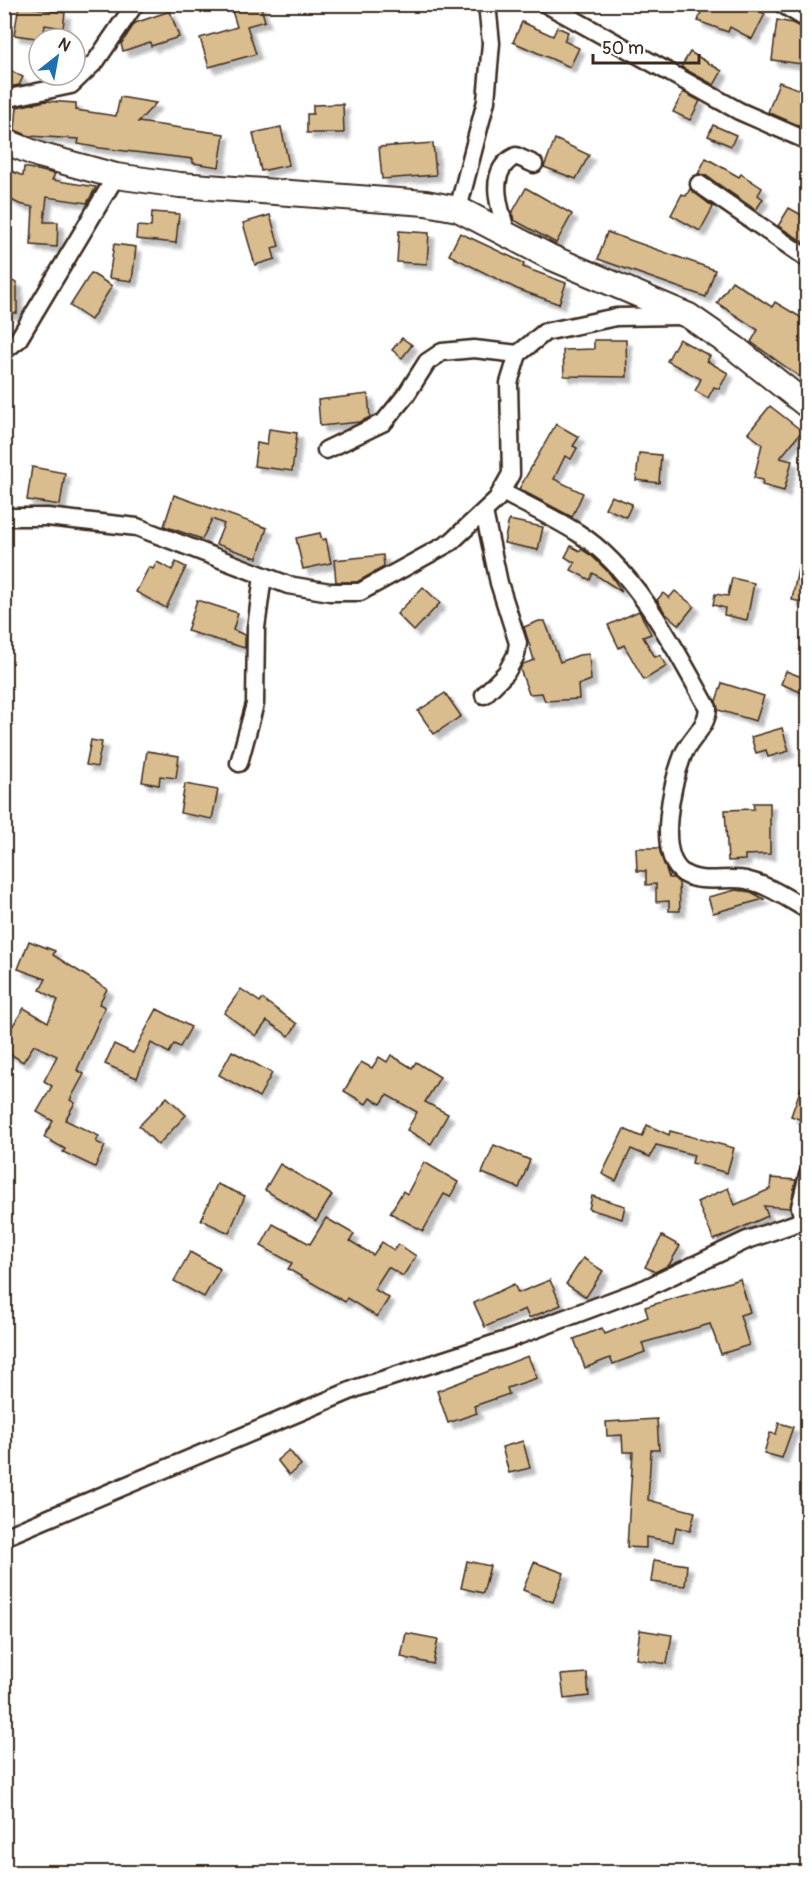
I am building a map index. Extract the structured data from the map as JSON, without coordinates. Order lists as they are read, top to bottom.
{
  "scale_bar": "50 m",
  "north": "top right"
}
